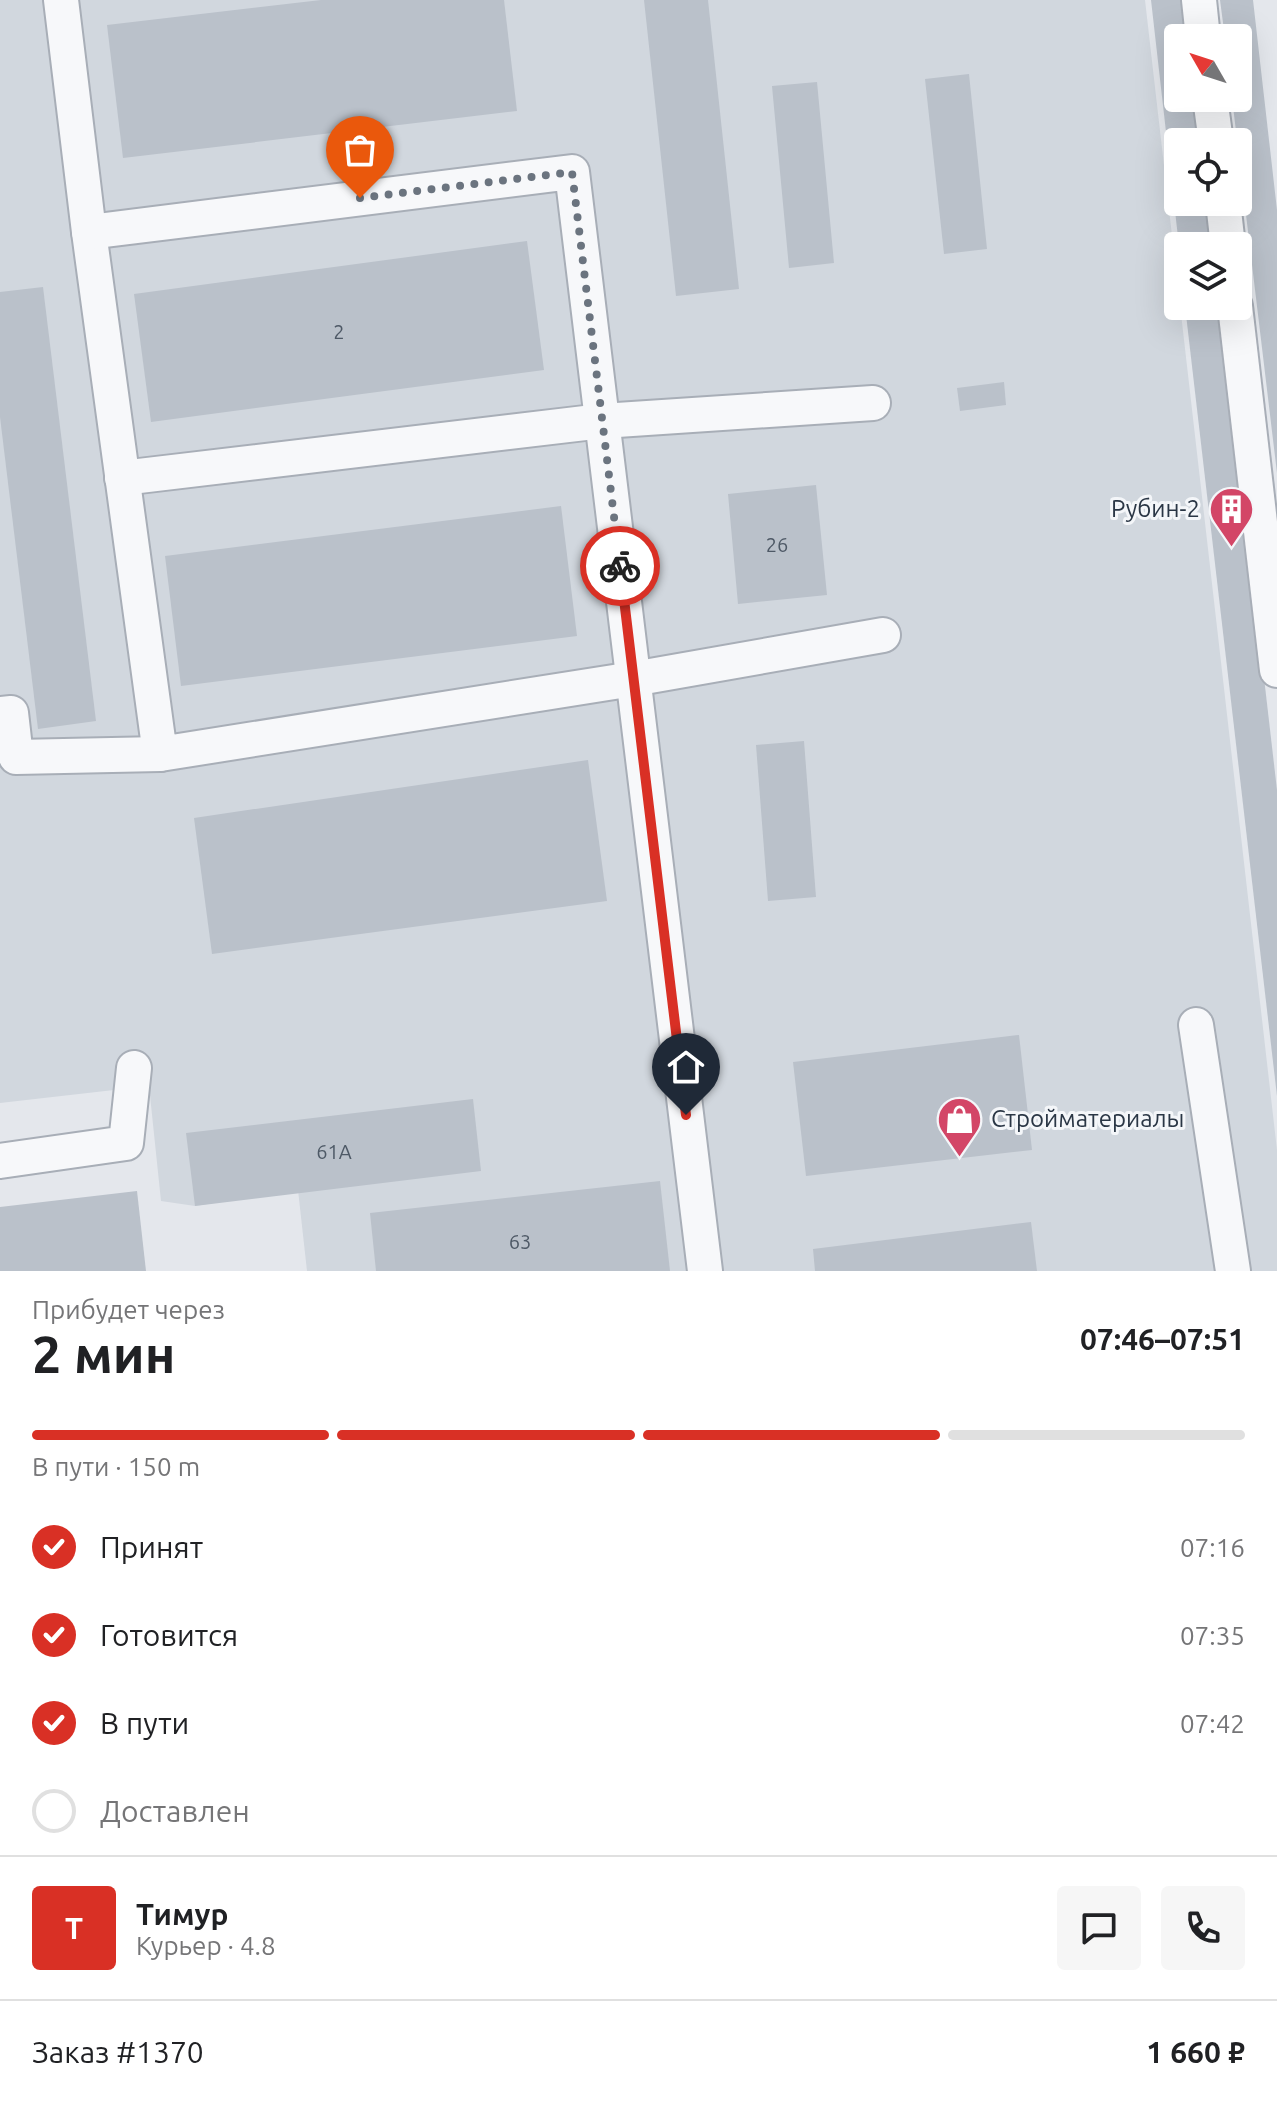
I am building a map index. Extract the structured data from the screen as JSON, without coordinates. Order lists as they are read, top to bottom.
{
  "places": {
    "building": ["Рубин-2"],
    "shop": ["Стройматериалы"]
  },
  "house_numbers": [
    "2",
    "26",
    "61А",
    "63"
  ],
  "north": "top left",
  "page": {
    "heading": ["2 мин", "Прибудет через", "07:46–07:51"],
    "panel": [
      "Тимур",
      "Курьер · 4.8",
      "Заказ #1370",
      "1 660 ₽"
    ],
    "bar": "В пути · 150 m",
    "list": [
      ["Принят", "07:16"],
      ["Готовится", "07:35"],
      ["В пути", "07:42"],
      "Доставлен"
    ],
    "round": "Т"
  }
}
